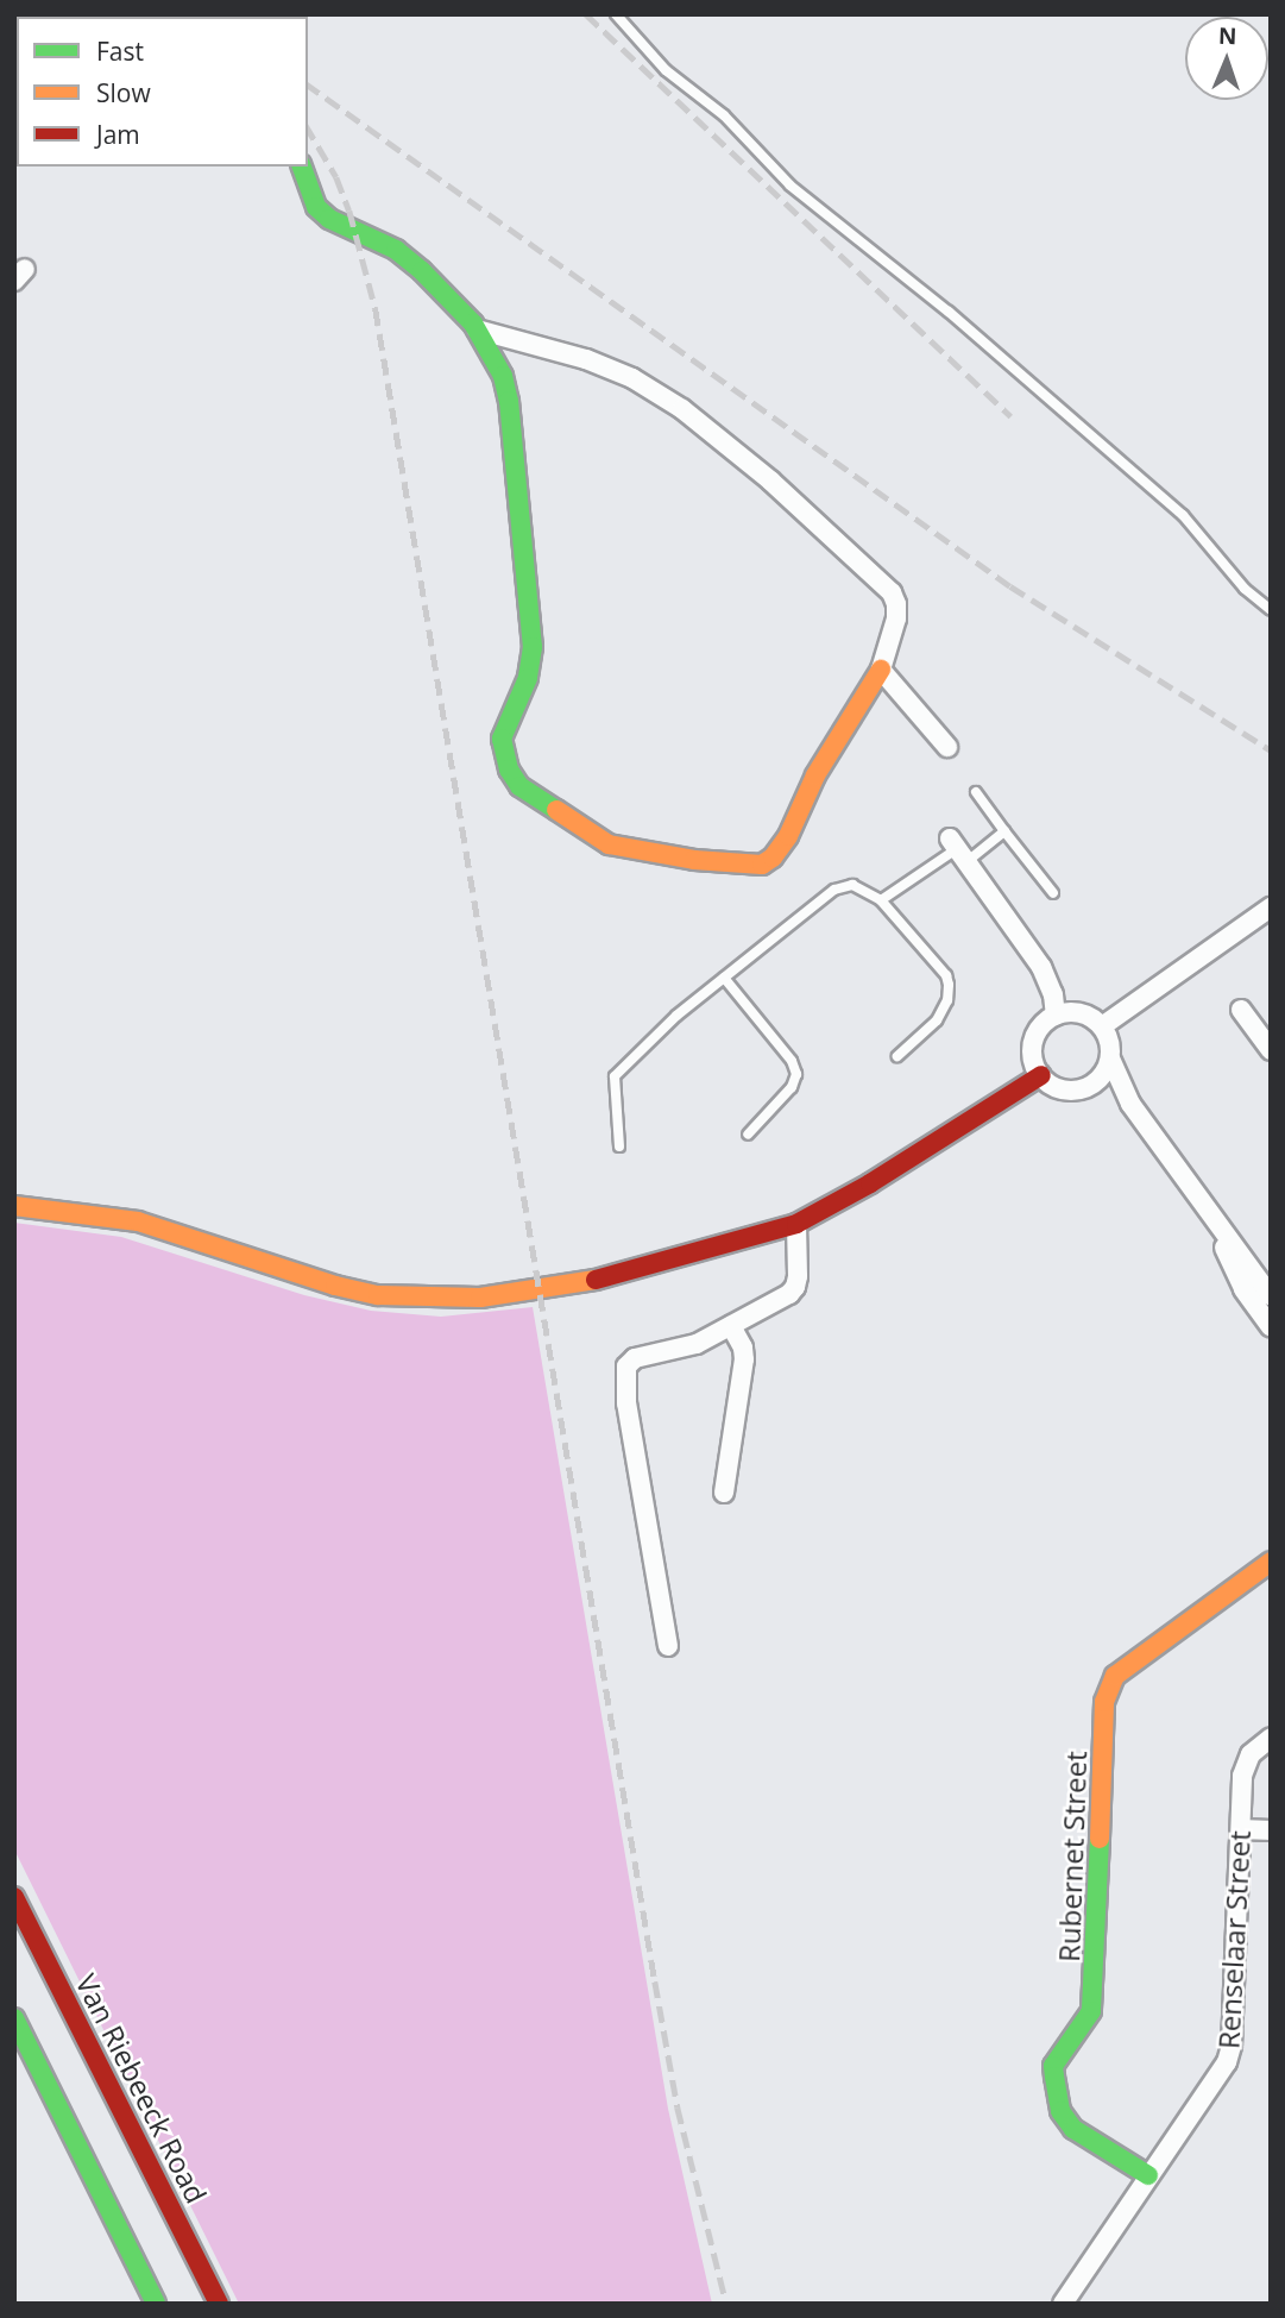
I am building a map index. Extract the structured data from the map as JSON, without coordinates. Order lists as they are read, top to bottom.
{
  "streets": {
    "street": ["Rubernet Street", "Renselaar Street", "Van Riebeeck Road"]
  },
  "crossings": [
    ["Rubernet Street", "Renselaar Street"]
  ],
  "legend": ["Fast", "Slow", "Jam"],
  "north": "top"
}
